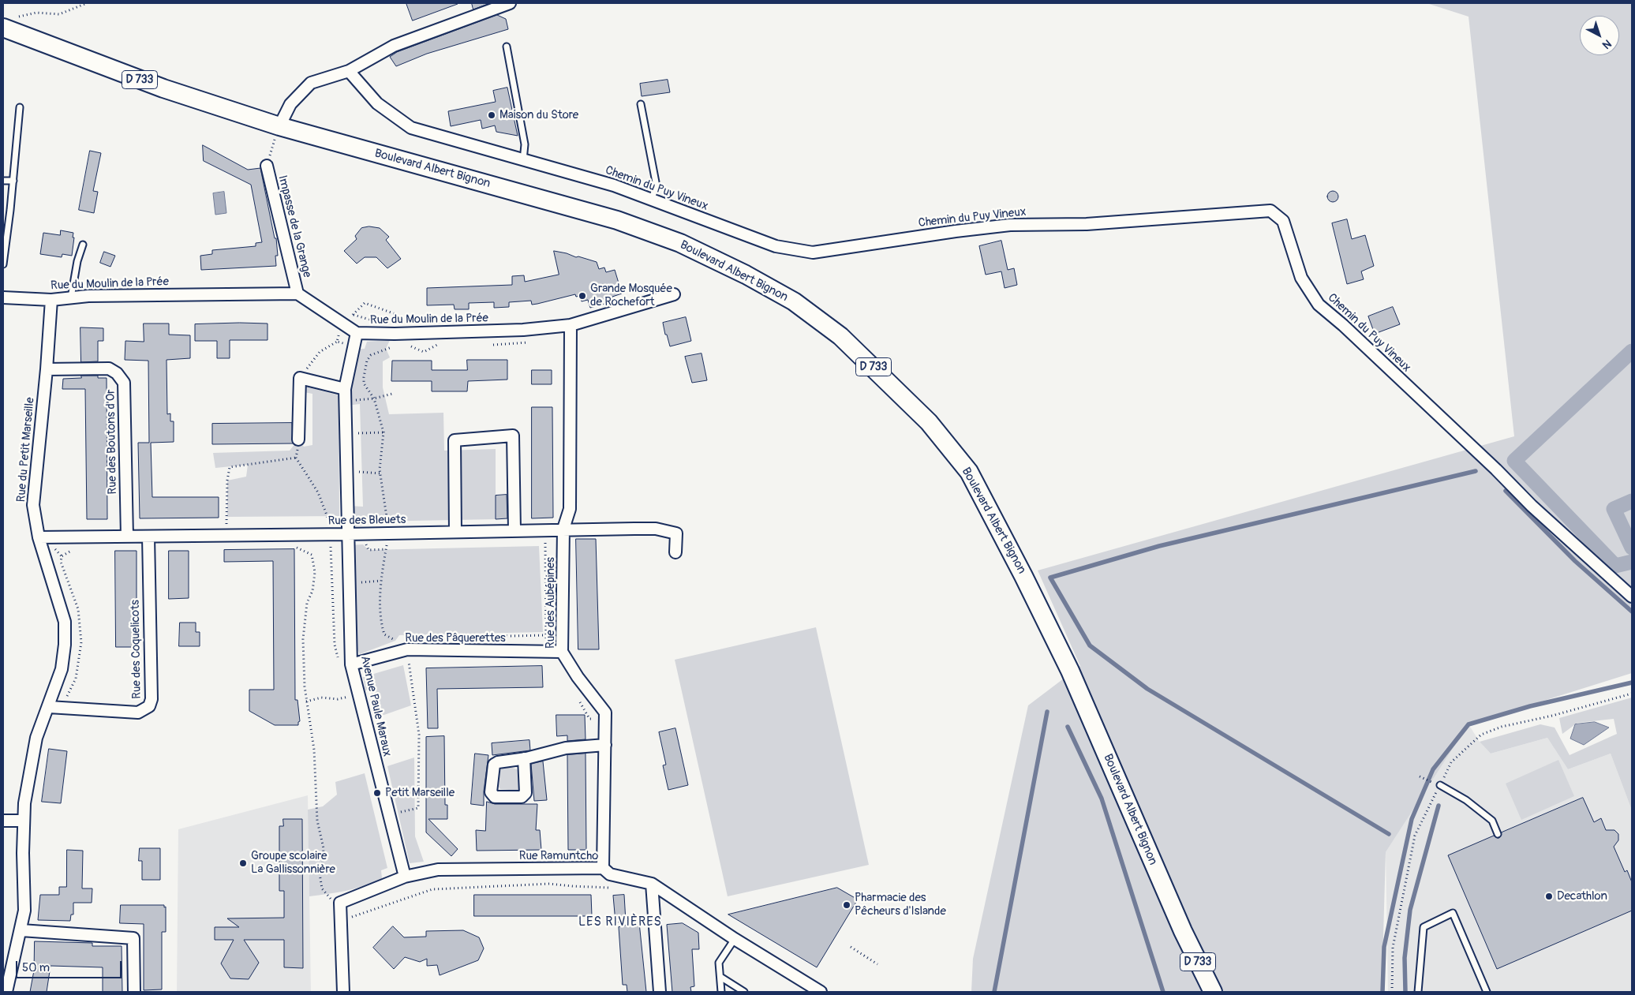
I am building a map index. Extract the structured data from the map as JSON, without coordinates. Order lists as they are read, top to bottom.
{
  "streets": {
    "main road": ["D 733", "Boulevard Albert Bignon"],
    "street": [
      "Chemin du Puy Vineux",
      "Impasse de la Grange",
      "Rue du Moulin de la Prée",
      "Rue des Boutons d'Or",
      "Rue du Petit Marseille",
      "Rue des Bleuets",
      "Rue des Aubépines",
      "Rue des Pâquerettes",
      "Rue des Coquelicots",
      "Avenue Paule Maraux",
      "Rue Ramuntcho"
    ]
  },
  "crossings": [
    ["Impasse de la Grange", "Rue du Moulin de la Prée"],
    ["Rue du Moulin de la Prée", "Rue du Petit Marseille"],
    ["Rue du Moulin de la Prée", "Rue des Aubépines"],
    ["Rue du Moulin de la Prée", "Avenue Paule Maraux"],
    ["Rue des Boutons d'Or", "Rue du Petit Marseille"],
    ["Rue des Boutons d'Or", "Rue des Bleuets"],
    ["Rue du Petit Marseille", "Rue des Bleuets"],
    ["Rue du Petit Marseille", "Rue des Coquelicots"],
    ["Rue des Bleuets", "Rue des Aubépines"],
    ["Rue des Bleuets", "Rue des Coquelicots"],
    ["Rue des Bleuets", "Avenue Paule Maraux"],
    ["Rue des Aubépines", "Rue des Pâquerettes"],
    ["Rue des Aubépines", "Rue Ramuntcho"],
    ["Rue des Pâquerettes", "Avenue Paule Maraux"],
    ["Avenue Paule Maraux", "Rue Ramuntcho"]
  ],
  "districts": ["LES RIVIÈRES"],
  "places": [
    "Maison du Store",
    "Grande Mosquée de Rochefort",
    "Petit Marseille",
    "Groupe scolaire La Gallissonnière",
    "Decathlon",
    "Pharmacie des Pêcheurs d'Islande"
  ],
  "scale_bar": "50 m",
  "north": "bottom right"
}
